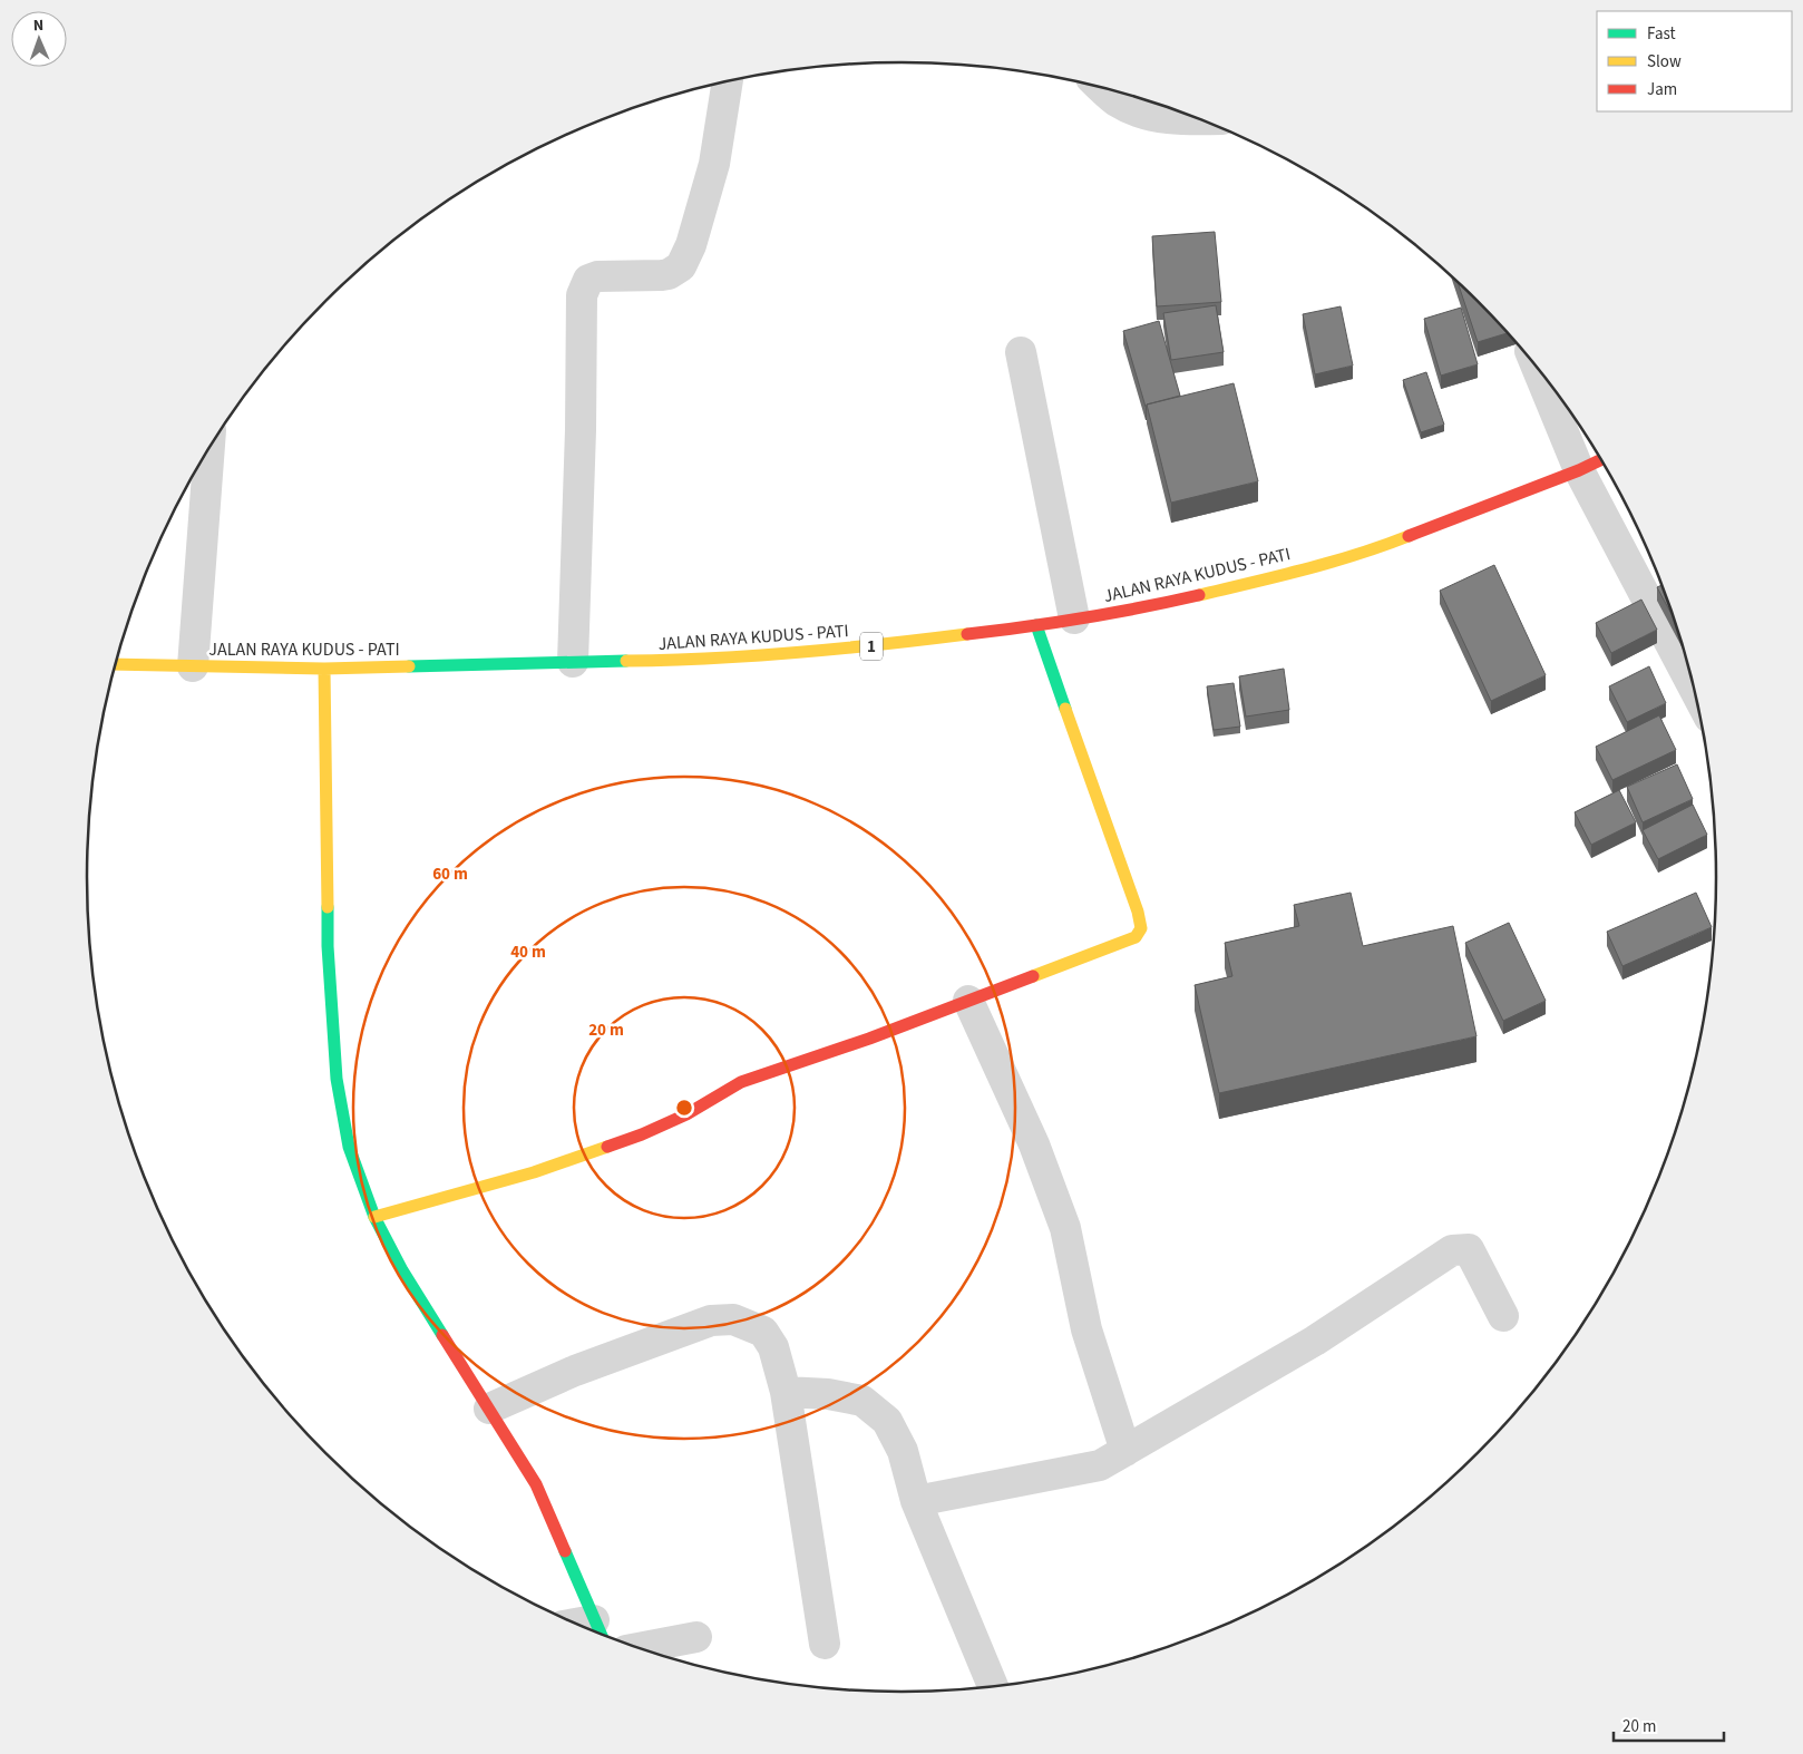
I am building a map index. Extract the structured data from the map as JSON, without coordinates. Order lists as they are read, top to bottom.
{
  "streets": {
    "main road": ["JALAN RAYA KUDUS - PATI", "1"]
  },
  "legend": ["Fast", "Slow", "Jam"],
  "scale_bar": "20 m",
  "north": "top",
  "rings": ["60 m", "40 m", "20 m"]
}
